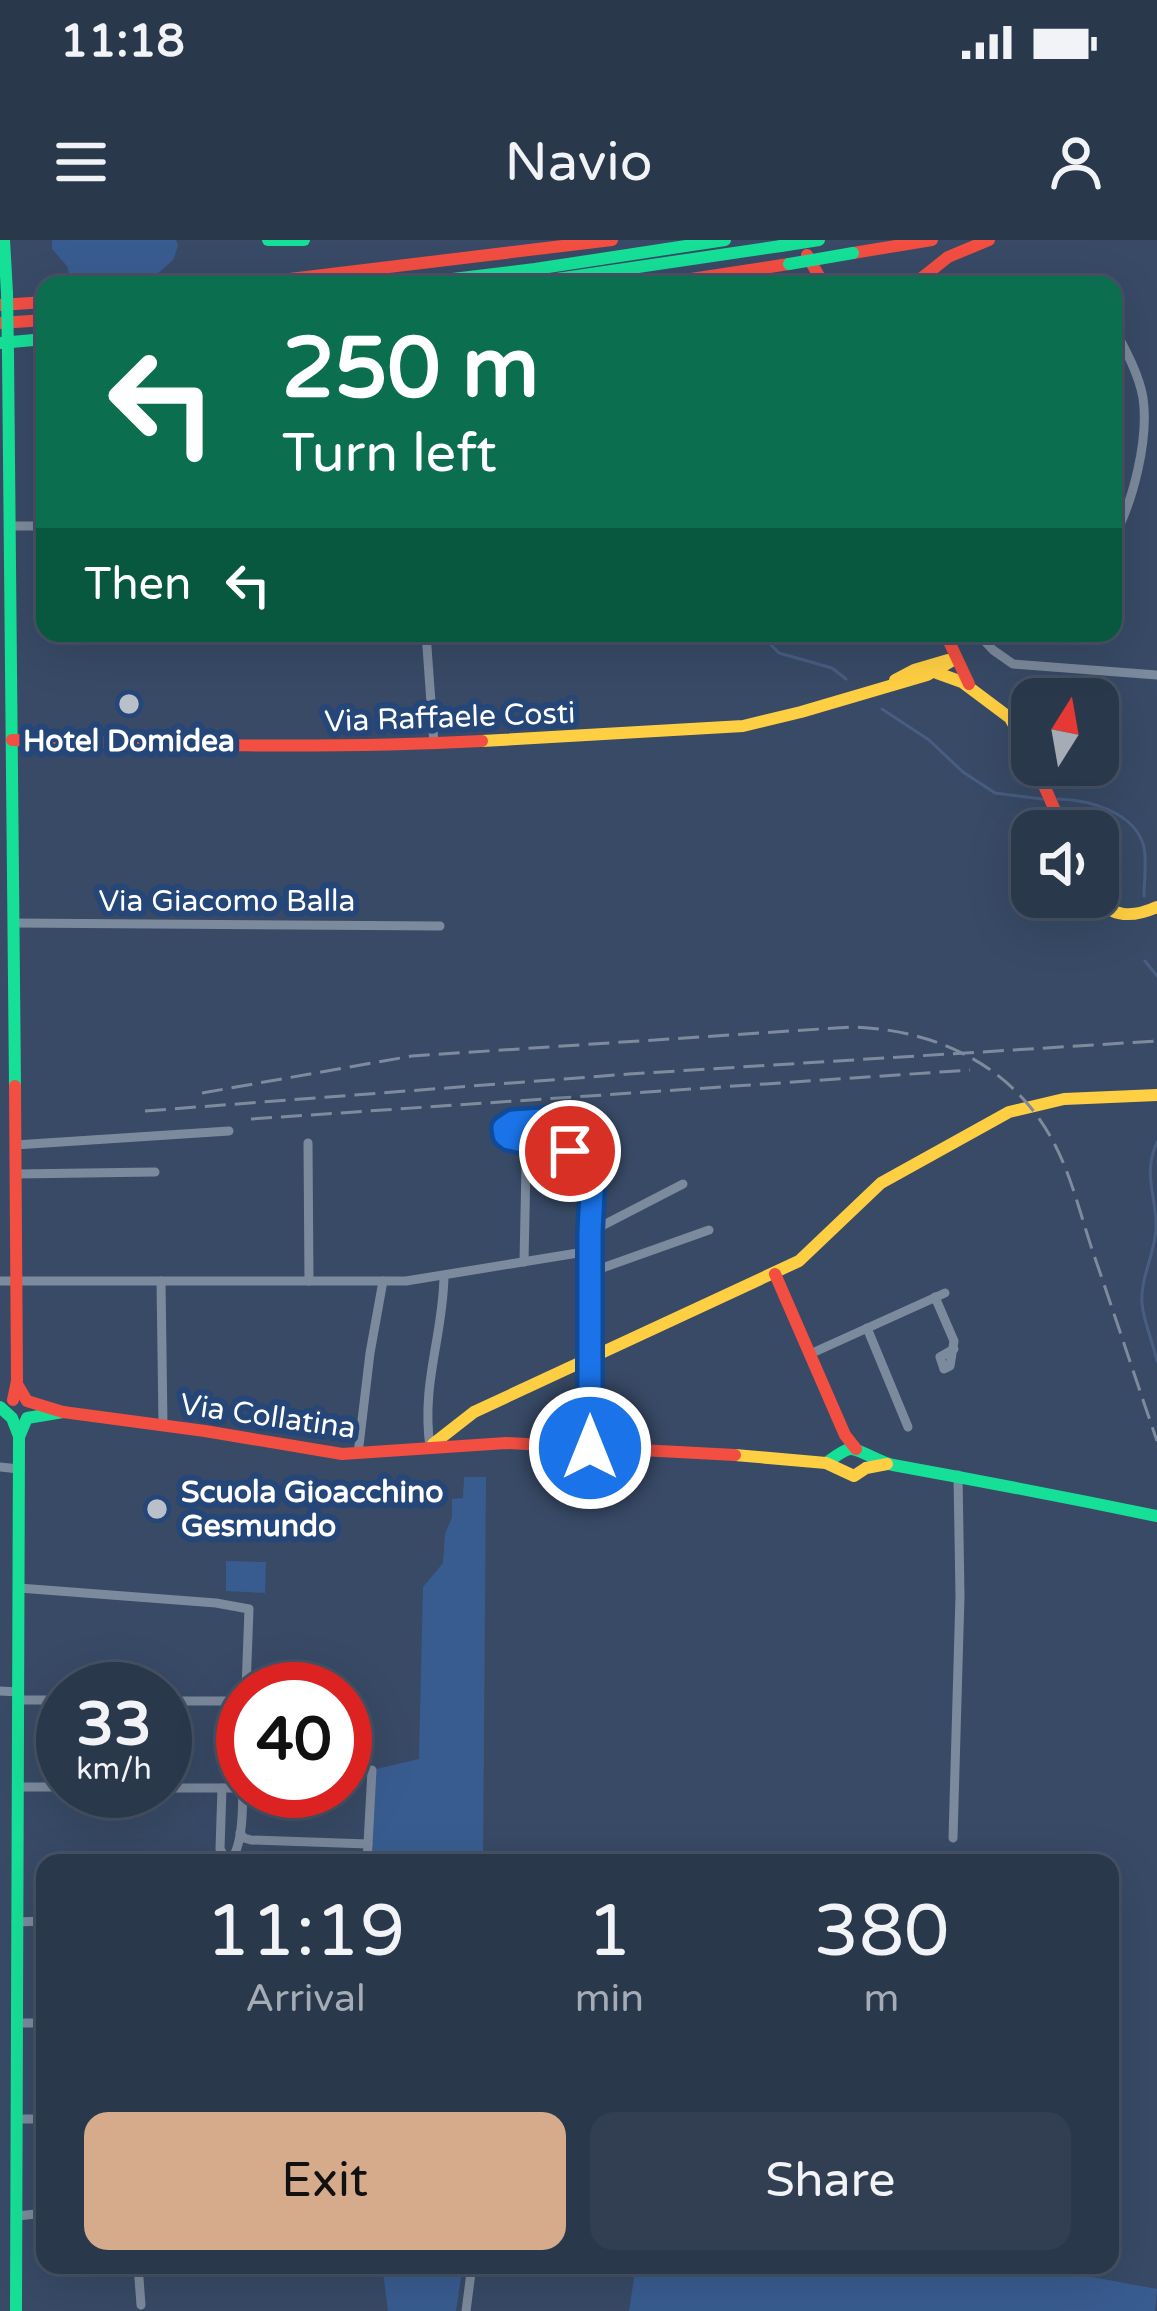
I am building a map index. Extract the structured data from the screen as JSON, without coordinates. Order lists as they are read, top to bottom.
{
  "streets": {
    "main road": ["Via Raffaele Costi", "Via Collatina"],
    "street": ["Via Giacomo Balla"]
  },
  "places": ["Hotel Domidea", "Scuola Gioacchino Gesmundo"],
  "north": "top",
  "page": {
    "status": "11:18",
    "header": "Navio",
    "turn": ["250 m", "Turn left"],
    "then": "Then",
    "speed": "33 km/h",
    "limit": "40",
    "eta": [
      "11:19",
      "Arrival",
      "1",
      "min",
      "380",
      "m"
    ],
    "buttons": ["Exit", "Share"]
  }
}
